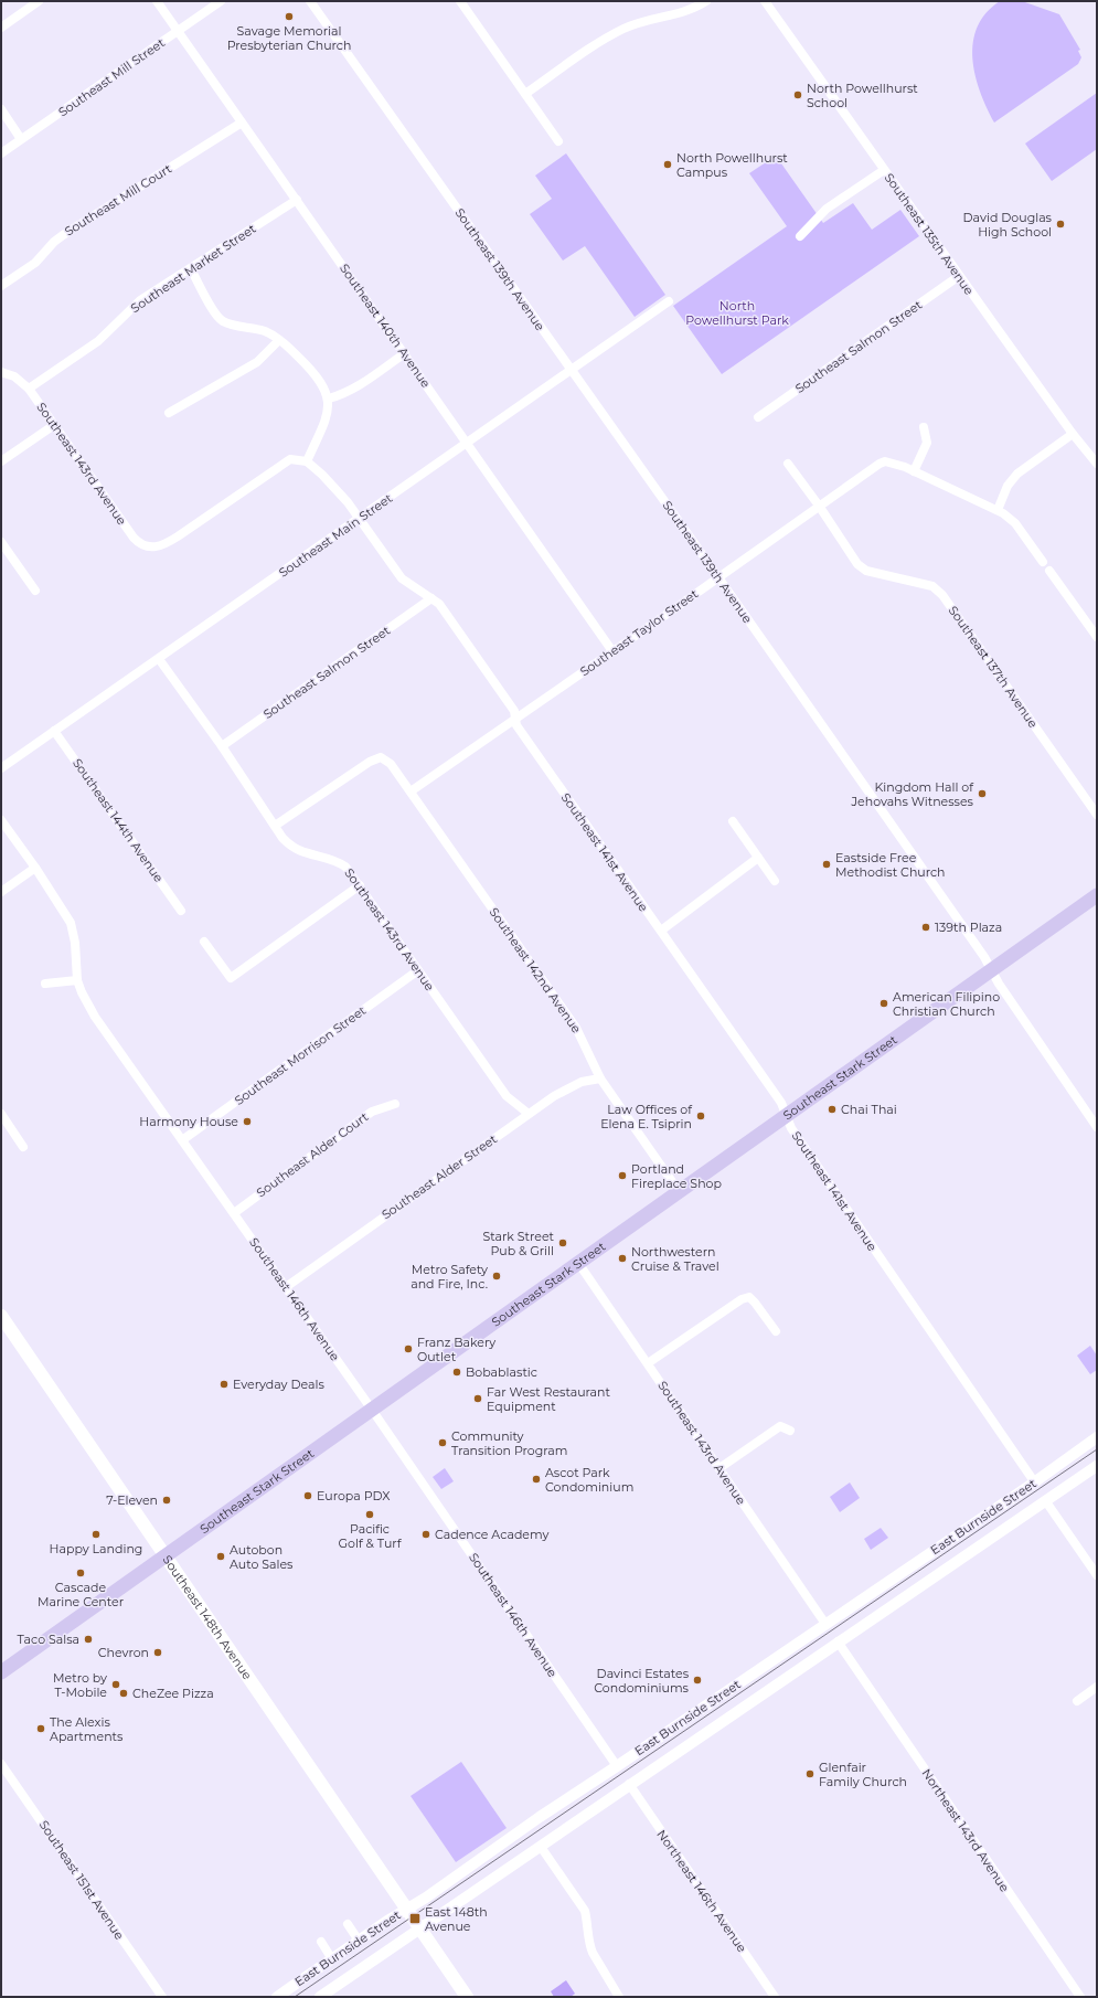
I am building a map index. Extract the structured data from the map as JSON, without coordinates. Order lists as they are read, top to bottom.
{
  "streets": {
    "main road": ["Southeast Stark Street", "Southeast 148th Avenue"],
    "street": [
      "Southeast Mill Street",
      "Southeast Mill Court",
      "Southeast 135th Avenue",
      "Southeast Market Street",
      "Southeast 139th Avenue",
      "Southeast 140th Avenue",
      "Southeast Salmon Street",
      "Southeast 143rd Avenue",
      "Southeast Main Street",
      "Southeast Taylor Street",
      "Southeast 137th Avenue",
      "Southeast 144th Avenue",
      "Southeast 141st Avenue",
      "Southeast 142nd Avenue",
      "Southeast Morrison Street",
      "Southeast Alder Court",
      "Southeast Alder Street",
      "Southeast 146th Avenue",
      "East Burnside Street",
      "Northeast 143rd Avenue",
      "Southeast 151st Avenue",
      "Northeast 146th Avenue"
    ]
  },
  "crossings": [
    ["Southeast Mill Street", "Southeast 140th Avenue"],
    ["Southeast Mill Court", "Southeast 140th Avenue"],
    ["Southeast 135th Avenue", "Southeast Salmon Street"],
    ["Southeast Market Street", "Southeast 140th Avenue"],
    ["Southeast Market Street", "Southeast 143rd Avenue"],
    ["Southeast 139th Avenue", "Southeast Main Street"],
    ["Southeast 139th Avenue", "Southeast Taylor Street"],
    ["Southeast 139th Avenue", "Southeast Stark Street"],
    ["Southeast 140th Avenue", "Southeast Main Street"],
    ["Southeast 140th Avenue", "Southeast Taylor Street"],
    ["Southeast Salmon Street", "Southeast 143rd Avenue"],
    ["Southeast Salmon Street", "Southeast 141st Avenue"],
    ["Southeast 143rd Avenue", "Southeast Main Street"],
    ["Southeast 143rd Avenue", "Southeast 141st Avenue"],
    ["Southeast 143rd Avenue", "Southeast 142nd Avenue"],
    ["Southeast 143rd Avenue", "Southeast Morrison Street"],
    ["Southeast 143rd Avenue", "Southeast Stark Street"],
    ["Southeast 143rd Avenue", "Southeast Alder Street"],
    ["Southeast 143rd Avenue", "East Burnside Street"],
    ["Southeast Main Street", "Southeast 144th Avenue"],
    ["Southeast Main Street", "Southeast 141st Avenue"],
    ["Southeast Taylor Street", "Southeast 137th Avenue"],
    ["Southeast Taylor Street", "Southeast 141st Avenue"],
    ["Southeast Taylor Street", "Southeast 142nd Avenue"],
    ["Southeast 141st Avenue", "Southeast Stark Street"],
    ["Southeast 141st Avenue", "East Burnside Street"],
    ["Southeast 142nd Avenue", "Southeast Stark Street"],
    ["Southeast 142nd Avenue", "Southeast Alder Street"],
    ["Southeast Morrison Street", "Southeast 146th Avenue"],
    ["Southeast Stark Street", "Southeast 146th Avenue"],
    ["Southeast Stark Street", "Southeast 148th Avenue"],
    ["Southeast Alder Court", "Southeast 146th Avenue"],
    ["Southeast Alder Street", "Southeast 146th Avenue"],
    ["Southeast 146th Avenue", "East Burnside Street"],
    ["East Burnside Street", "Southeast 148th Avenue"],
    ["East Burnside Street", "Northeast 143rd Avenue"],
    ["East Burnside Street", "Northeast 146th Avenue"]
  ],
  "parks": ["North Powellhurst Park"],
  "places": {
    "other": [
      "Savage Memorial Presbyterian Church",
      "North Powellhurst School",
      "North Powellhurst Campus",
      "David Douglas High School",
      "Kingdom Hall of Jehovahs Witnesses",
      "Eastside Free Methodist Church",
      "139th Plaza",
      "American Filipino Christian Church",
      "Chai Thai",
      "Law Offices of Elena E. Tsiprin",
      "Harmony House",
      "Portland Fireplace Shop",
      "Stark Street Pub & Grill",
      "Northwestern Cruise & Travel",
      "Metro Safety and Fire, Inc.",
      "Franz Bakery Outlet",
      "Bobablastic",
      "Everyday Deals",
      "Far West Restaurant Equipment",
      "Community Transition Program",
      "Ascot Park Condominium",
      "Europa PDX",
      "7-Eleven",
      "Pacific Golf & Turf",
      "Happy Landing",
      "Cadence Academy",
      "Autobon Auto Sales",
      "Cascade Marine Center",
      "Taco Salsa",
      "Chevron",
      "Davinci Estates Condominiums",
      "Metro by T-Mobile",
      "CheZee Pizza",
      "The Alexis Apartments",
      "Glenfair Family Church"
    ],
    "transit": ["East 148th Avenue"]
  }
}
